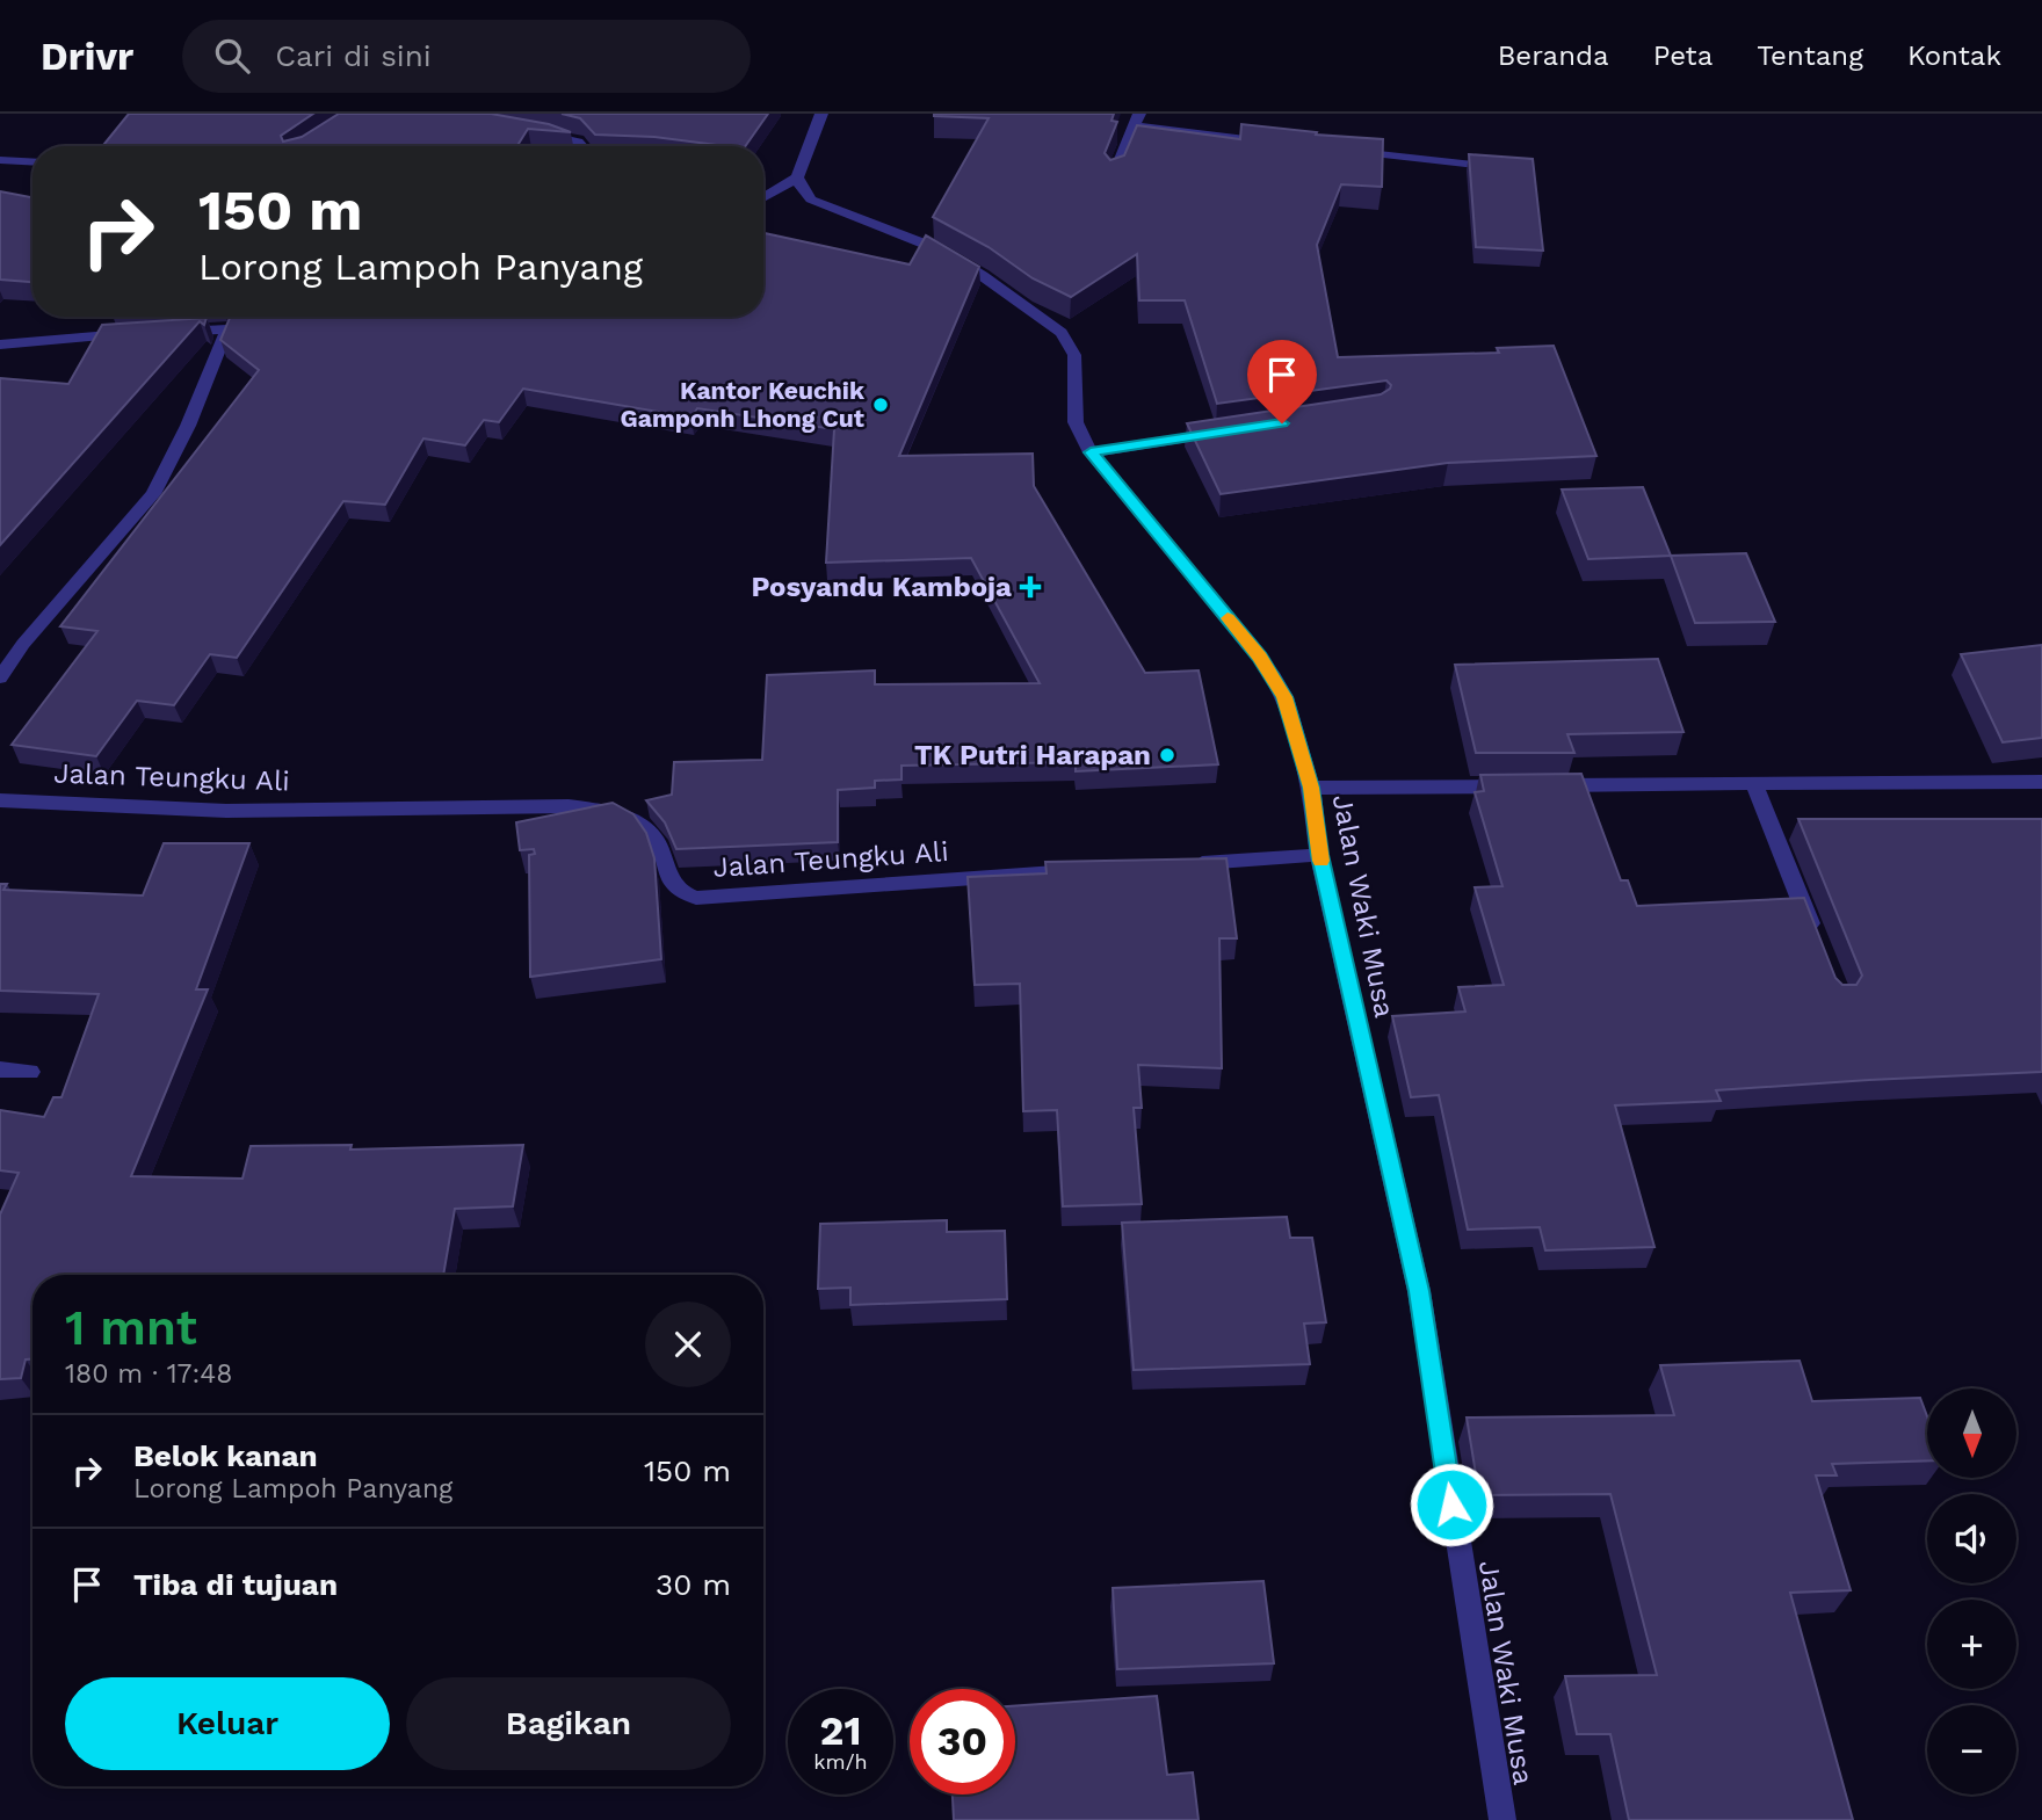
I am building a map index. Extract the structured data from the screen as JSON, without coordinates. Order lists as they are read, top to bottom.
{
  "streets": {
    "street": ["Jalan Teungku Ali", "Jalan Waki Musa"]
  },
  "places": {
    "other": ["Kantor Keuchik Gamponh Lhong Cut", "TK Putri Harapan"],
    "health": ["Posyandu Kamboja"]
  },
  "north": "bottom",
  "page": {
    "header": "Drivr",
    "search": "Cari di sini",
    "nav": [
      "Beranda",
      "Peta",
      "Tentang",
      "Kontak"
    ],
    "turn": ["150 m", "Lorong Lampoh Panyang"],
    "heading": ["1 mnt", "180 m · 17:48"],
    "map_buttons": ["+", "−"],
    "list": [
      {
        "name": "Belok kanan",
        "note": "Lorong Lampoh Panyang",
        "value": "150 m"
      },
      {
        "name": "Tiba di tujuan",
        "value": "30 m"
      }
    ],
    "buttons": ["Keluar", "Bagikan"],
    "speed": "21 km/h",
    "limit": "30"
  }
}
